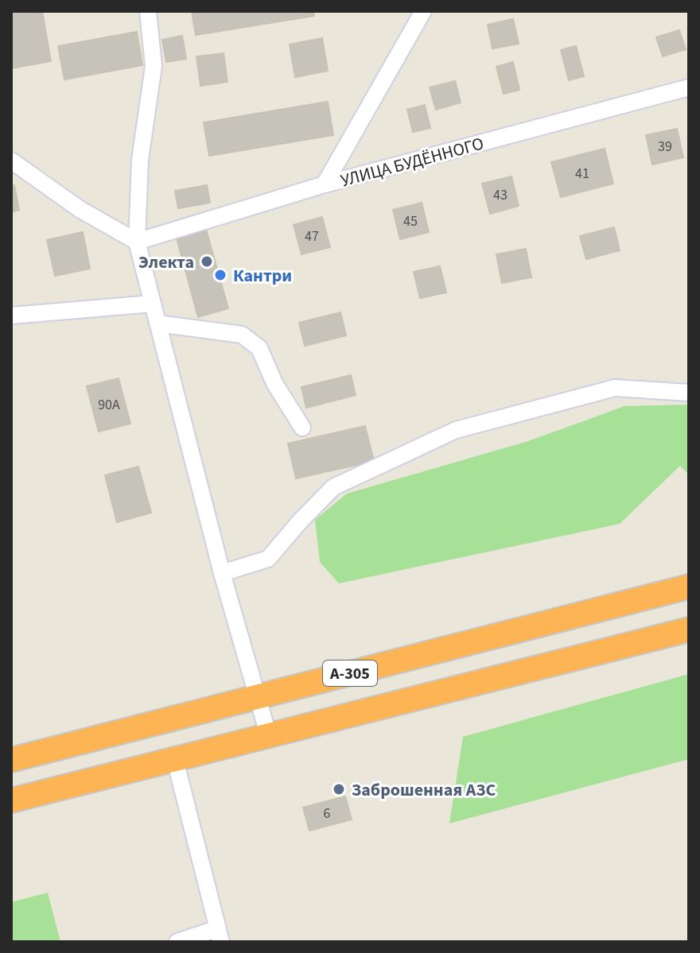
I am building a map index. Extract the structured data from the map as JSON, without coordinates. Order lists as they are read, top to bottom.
{
  "streets": {
    "highway": ["А-305"],
    "street": ["УЛИЦА БУДЁННОГО"]
  },
  "places": ["Электа", "Кантри", "Заброшенная АЗС"],
  "house_numbers": [
    "39",
    "41",
    "43",
    "45",
    "47",
    "90А",
    "6"
  ]
}
